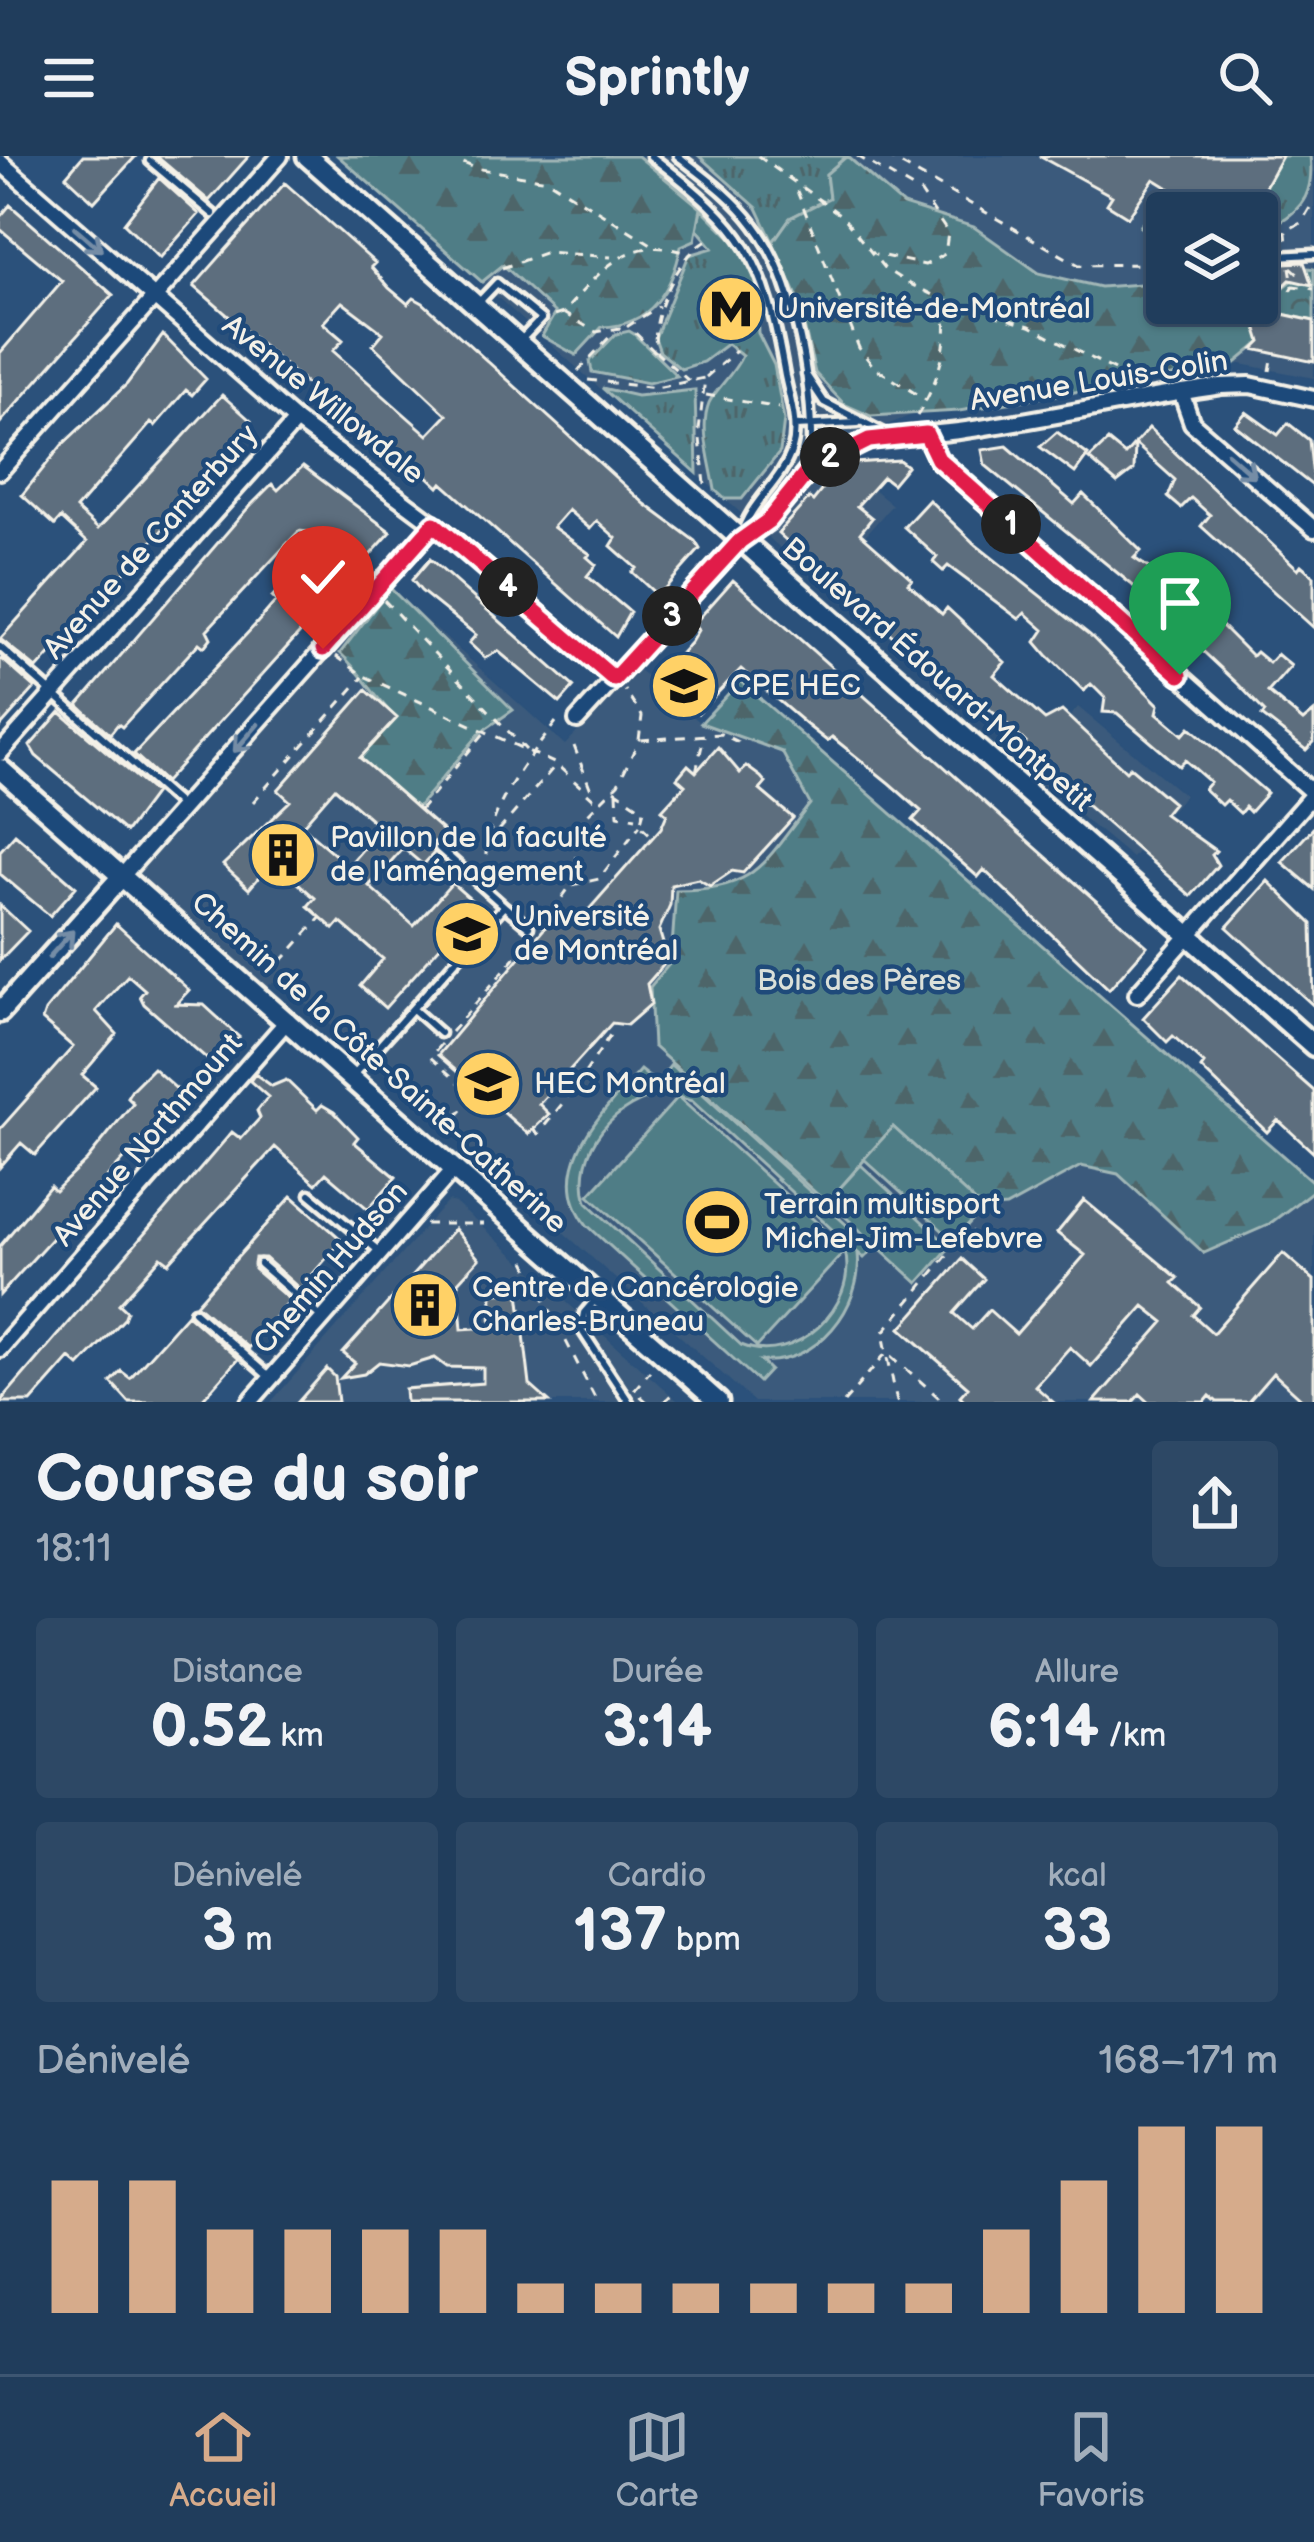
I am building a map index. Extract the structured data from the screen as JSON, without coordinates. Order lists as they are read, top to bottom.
{
  "streets": {
    "street": [
      "Avenue Louis-Colin",
      "Avenue Willowdale",
      "Avenue de Canterbury",
      "Boulevard Édouard-Montpetit",
      "Chemin de la Côte-Sainte-Catherine",
      "Avenue Northmount",
      "Chemin Hudson"
    ]
  },
  "crossings": [
    ["Avenue Louis-Colin", "Avenue Willowdale"],
    ["Avenue Louis-Colin", "Boulevard Édouard-Montpetit"],
    ["Avenue Willowdale", "Avenue de Canterbury"],
    ["Chemin de la Côte-Sainte-Catherine", "Avenue Northmount"],
    ["Chemin de la Côte-Sainte-Catherine", "Chemin Hudson"]
  ],
  "parks": ["Bois des Pères"],
  "places": {
    "metro station": ["Université-de-Montréal"],
    "school or university": ["CPE HEC", "Université de Montréal", "HEC Montréal"],
    "building": ["Pavillon de la faculté de l'aménagement", "Centre de Cancérologie Charles-Bruneau"],
    "sports": ["Terrain multisport Michel-Jim-Lefebvre"]
  },
  "page": {
    "header": "Sprintly",
    "pins": [
      "2",
      "1",
      "4",
      "3"
    ],
    "heading": ["Course du soir", "18:11"],
    "stats": [
      ["Distance", "0.52 km"],
      ["Durée", "3:14"],
      ["Allure", "6:14 /km"],
      ["Dénivelé", "3 m"],
      ["Cardio", "137 bpm"],
      ["kcal", "33"]
    ],
    "chart": ["Dénivelé", "168–171 m"],
    "tabs": ["Accueil", "Carte", "Favoris"]
  }
}
